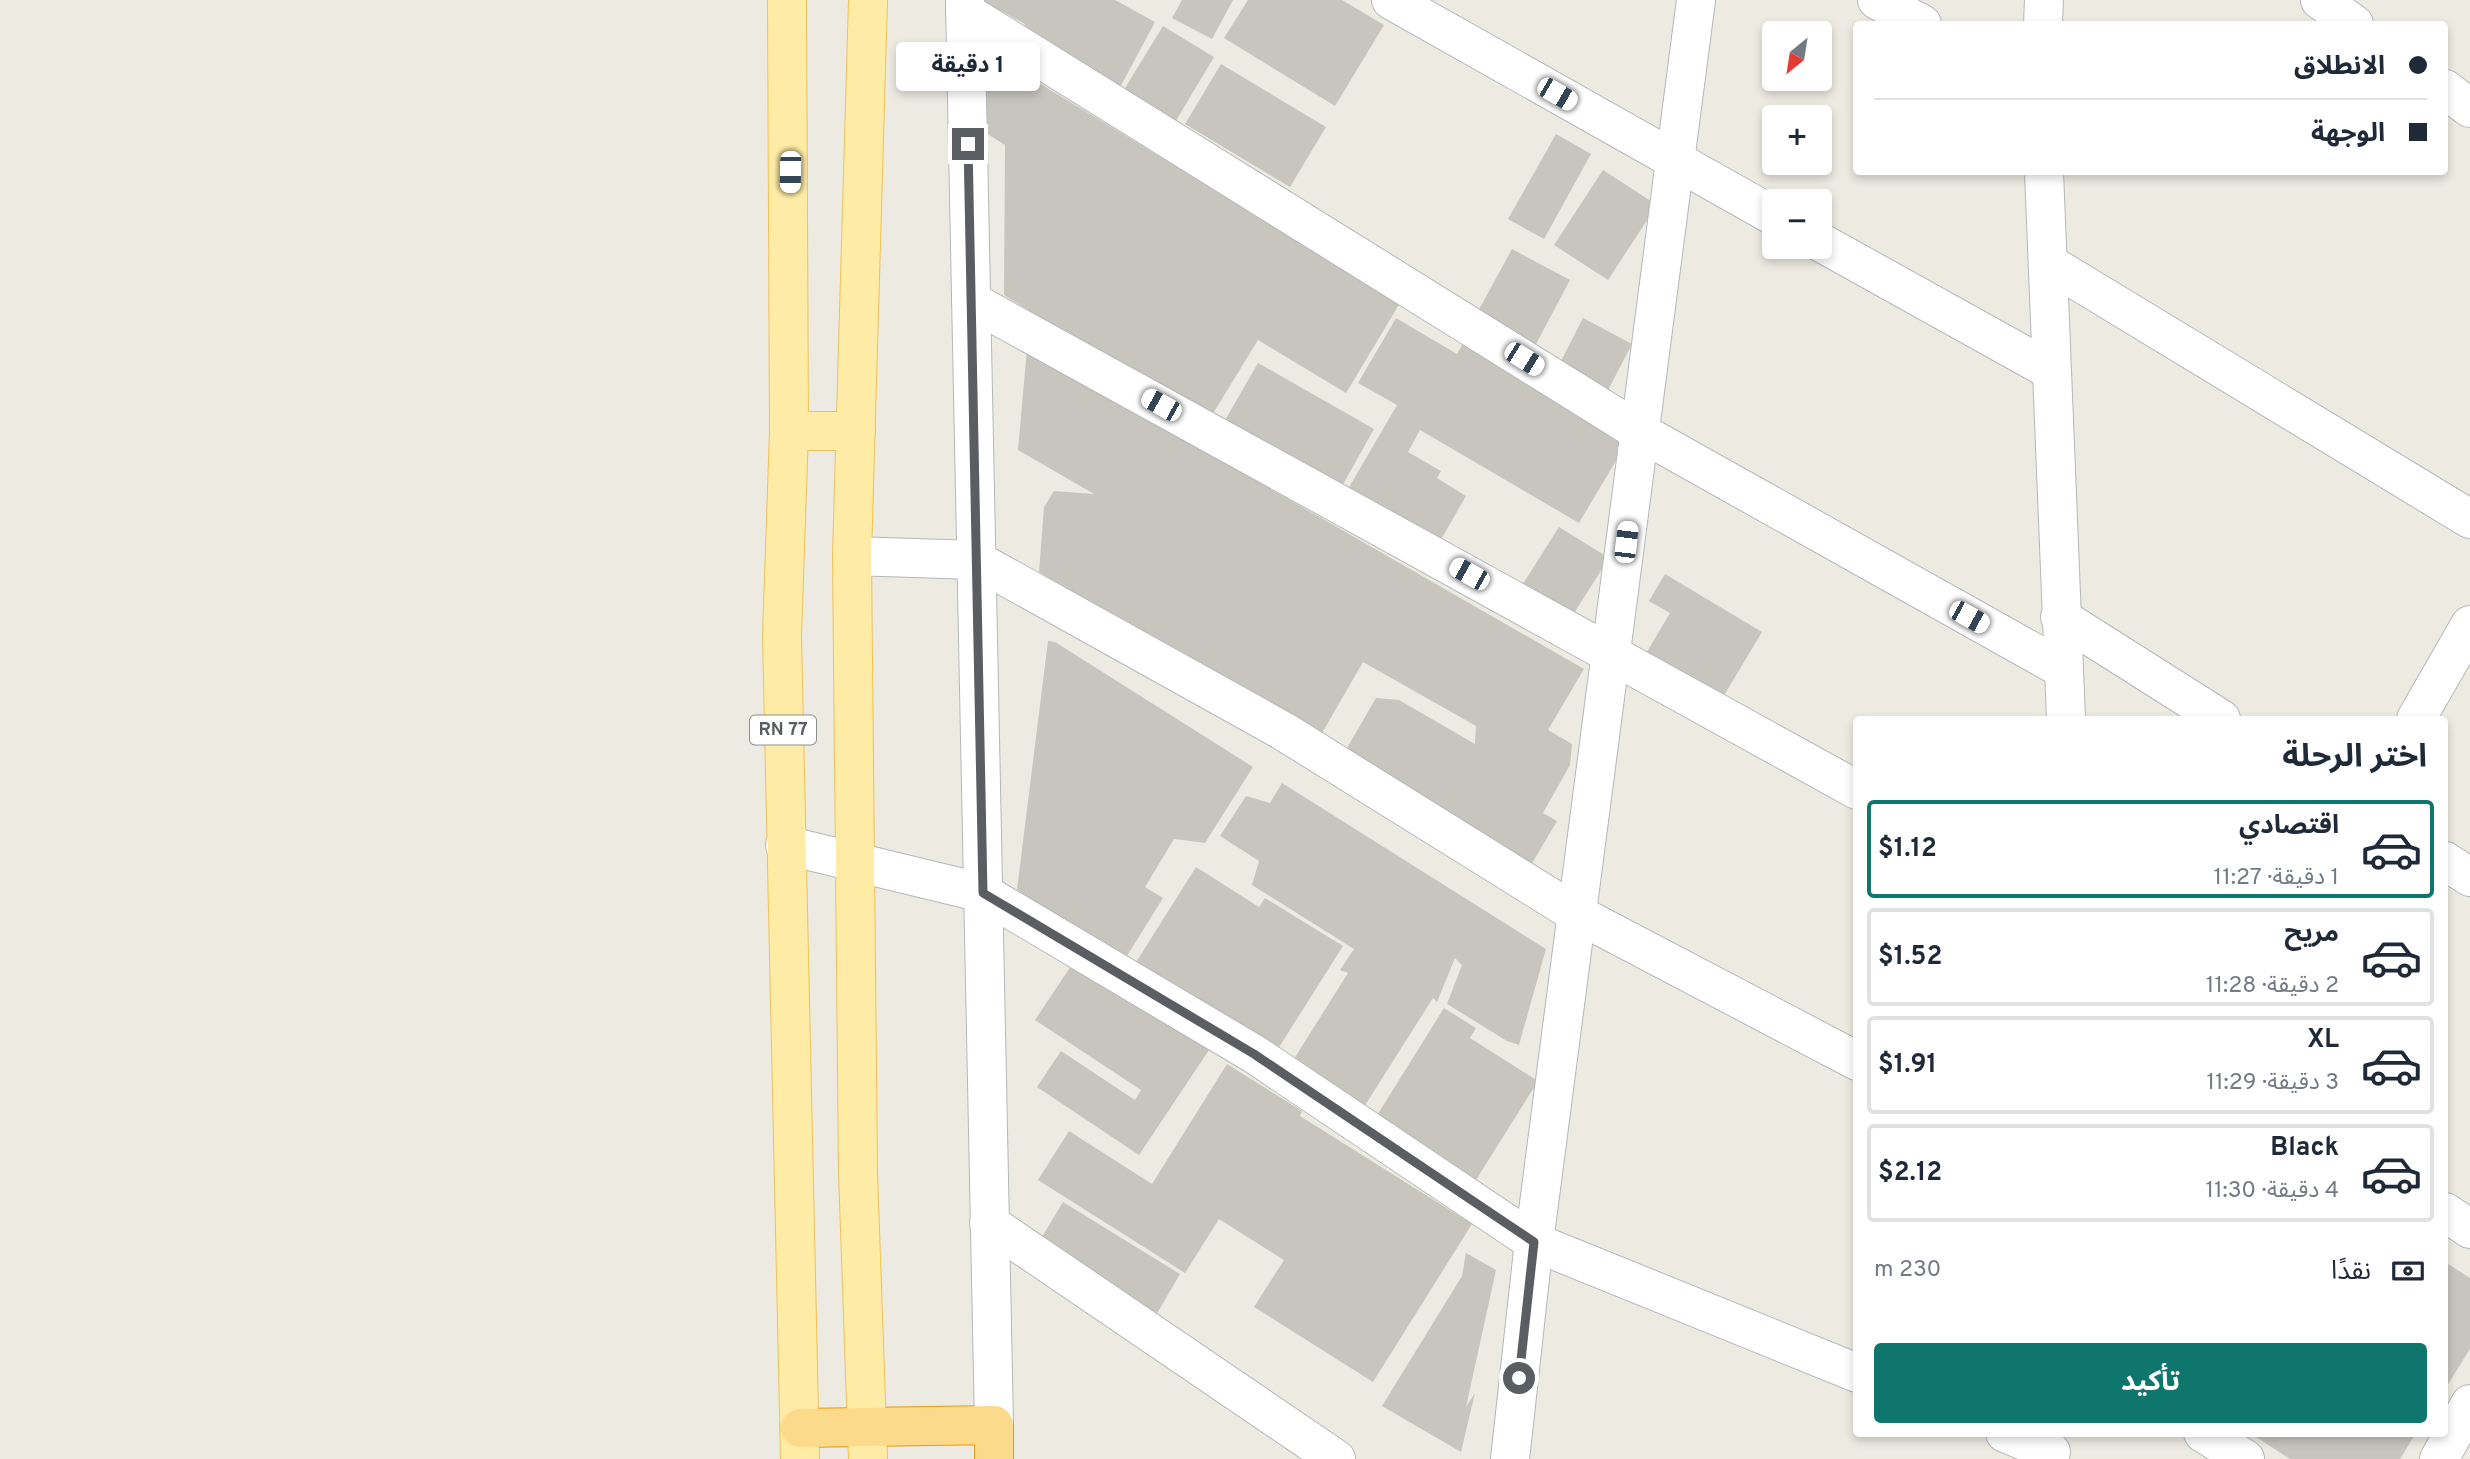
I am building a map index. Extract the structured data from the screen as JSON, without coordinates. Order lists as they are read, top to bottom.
{
  "streets": {
    "main road": ["RN 77"]
  },
  "north": "bottom left",
  "page": {
    "map_buttons": ["+", "−"],
    "banner": ["الانطلاق", "الوجهة"],
    "bubble": "1 دقيقة",
    "heading": "اختر الرحلة",
    "list": [
      {
        "name": "اقتصادي",
        "note": "1 دقيقة · 11:27",
        "value": "$1.12"
      },
      {
        "name": "مريح",
        "note": "2 دقيقة · 11:28",
        "value": "$1.52"
      },
      {
        "name": "XL",
        "note": "3 دقيقة · 11:29",
        "value": "$1.91"
      },
      {
        "name": "Black",
        "note": "4 دقيقة · 11:30",
        "value": "$2.12"
      }
    ],
    "pay": ["نقدًا", "230 m"],
    "buttons": "تأكيد"
  }
}
